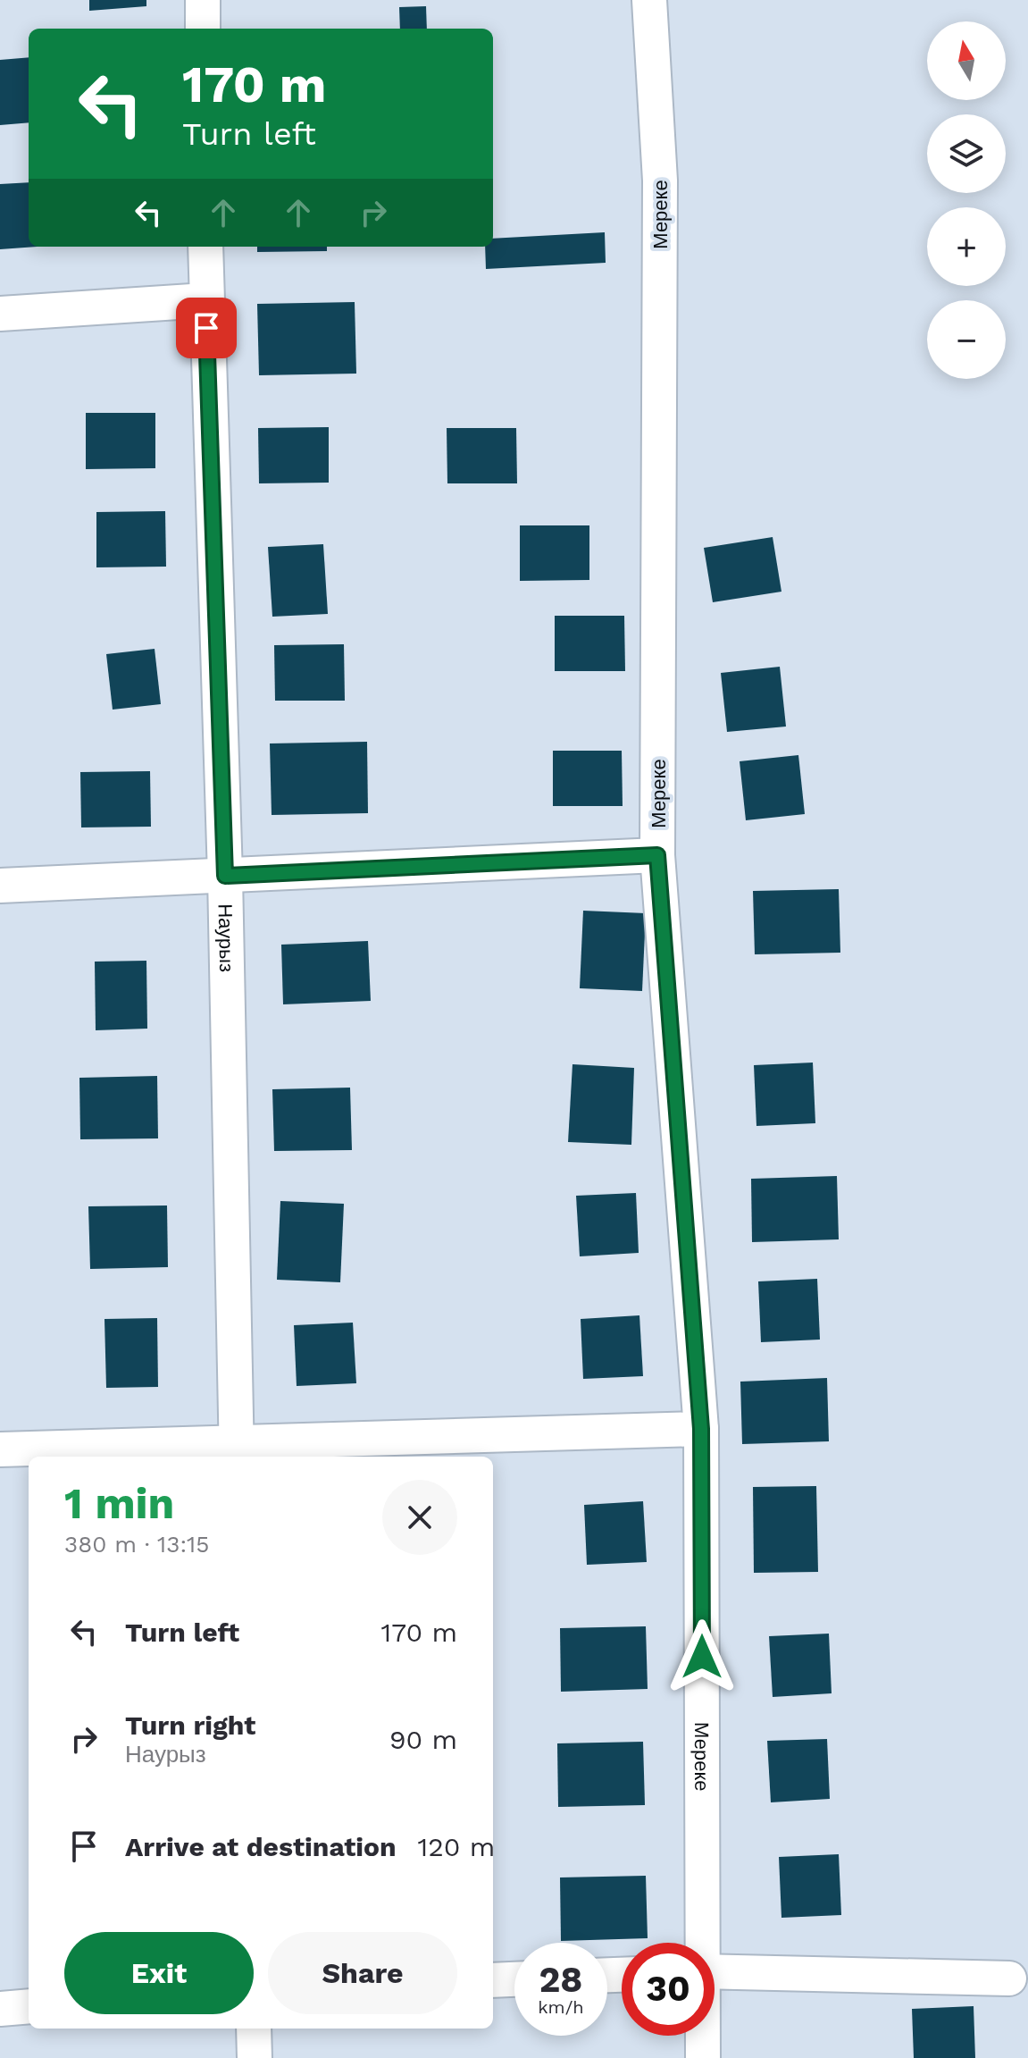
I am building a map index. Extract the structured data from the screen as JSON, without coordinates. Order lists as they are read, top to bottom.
{
  "streets": {
    "street": ["Мереке", "Наурыз"]
  },
  "north": "top",
  "page": {
    "map_buttons": ["+", "−"],
    "turn": ["170 m", "Turn left"],
    "heading": ["1 min", "380 m · 13:15"],
    "list": [
      {
        "name": "Turn left",
        "value": "170 m"
      },
      {
        "name": "Turn right",
        "note": "Наурыз",
        "value": "90 m"
      },
      {
        "name": "Arrive at destination",
        "value": "120 m"
      }
    ],
    "buttons": ["Exit", "Share"],
    "speed": "28 km/h",
    "limit": "30"
  }
}
